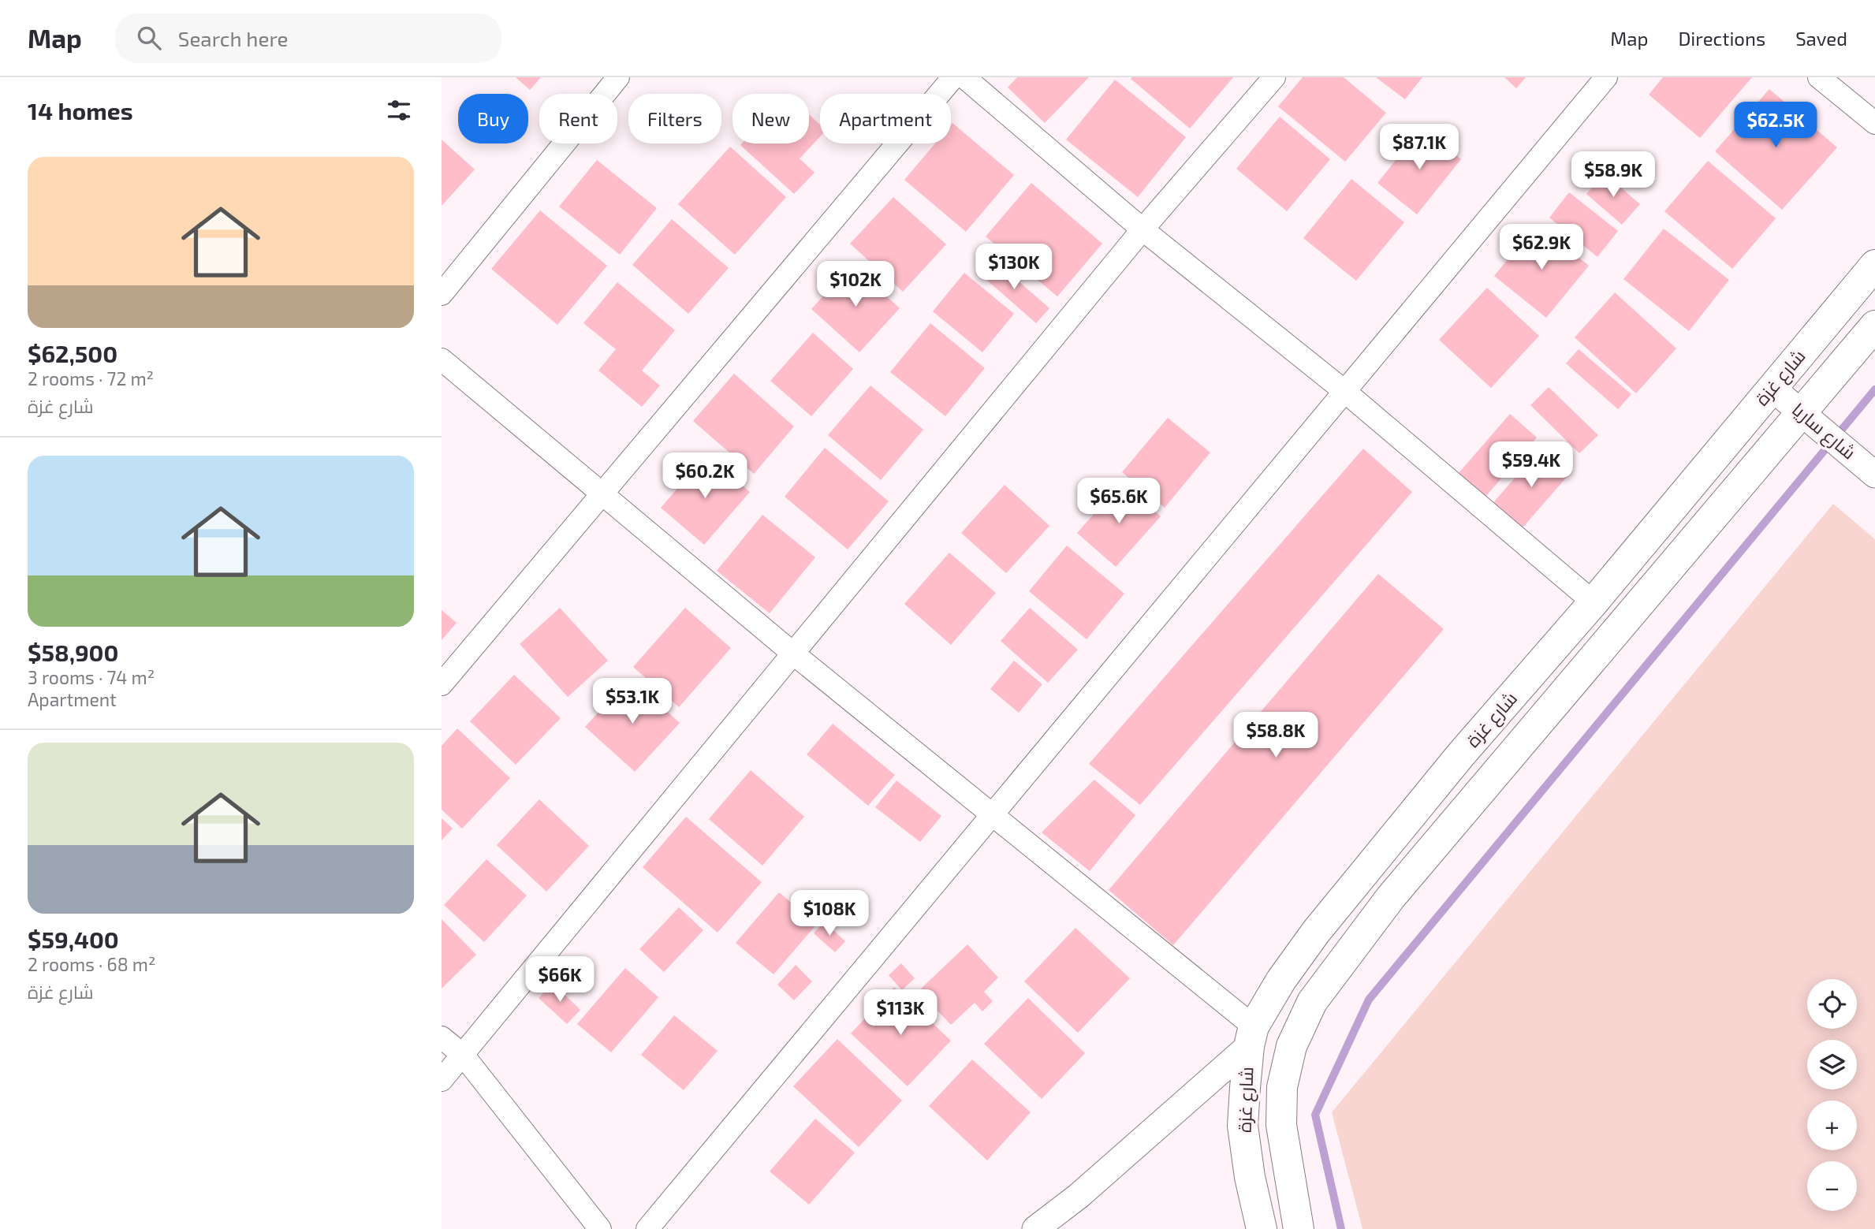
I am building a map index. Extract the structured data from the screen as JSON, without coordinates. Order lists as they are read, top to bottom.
{
  "streets": {
    "main road": ["شارع غزة"],
    "street": ["شارع ساريا"]
  },
  "crossings": [
    ["شارع غزة", "شارع ساريا"]
  ],
  "page": {
    "header": "Map",
    "search": "Search here",
    "nav": ["Map", "Directions", "Saved"],
    "heading": "14 homes",
    "chip": [
      "Buy",
      "Rent",
      "Filters",
      "New",
      "Apartment"
    ],
    "price": [
      "$62.5K",
      "$87.1K",
      "$58.9K",
      "$62.9K",
      "$130K",
      "$102K",
      "$59.4K",
      "$60.2K",
      "$65.6K",
      "$53.1K",
      "$58.8K",
      "$108K",
      "$66K",
      "$113K"
    ],
    "list": [
      {
        "name": "$62,500",
        "note": "2 rooms · 72 m² · شارع غزة"
      },
      {
        "name": "$58,900",
        "note": "3 rooms · 74 m² · Apartment"
      },
      {
        "name": "$59,400",
        "note": "2 rooms · 68 m² · شارع غزة"
      }
    ],
    "map_buttons": ["+", "−"]
  }
}
